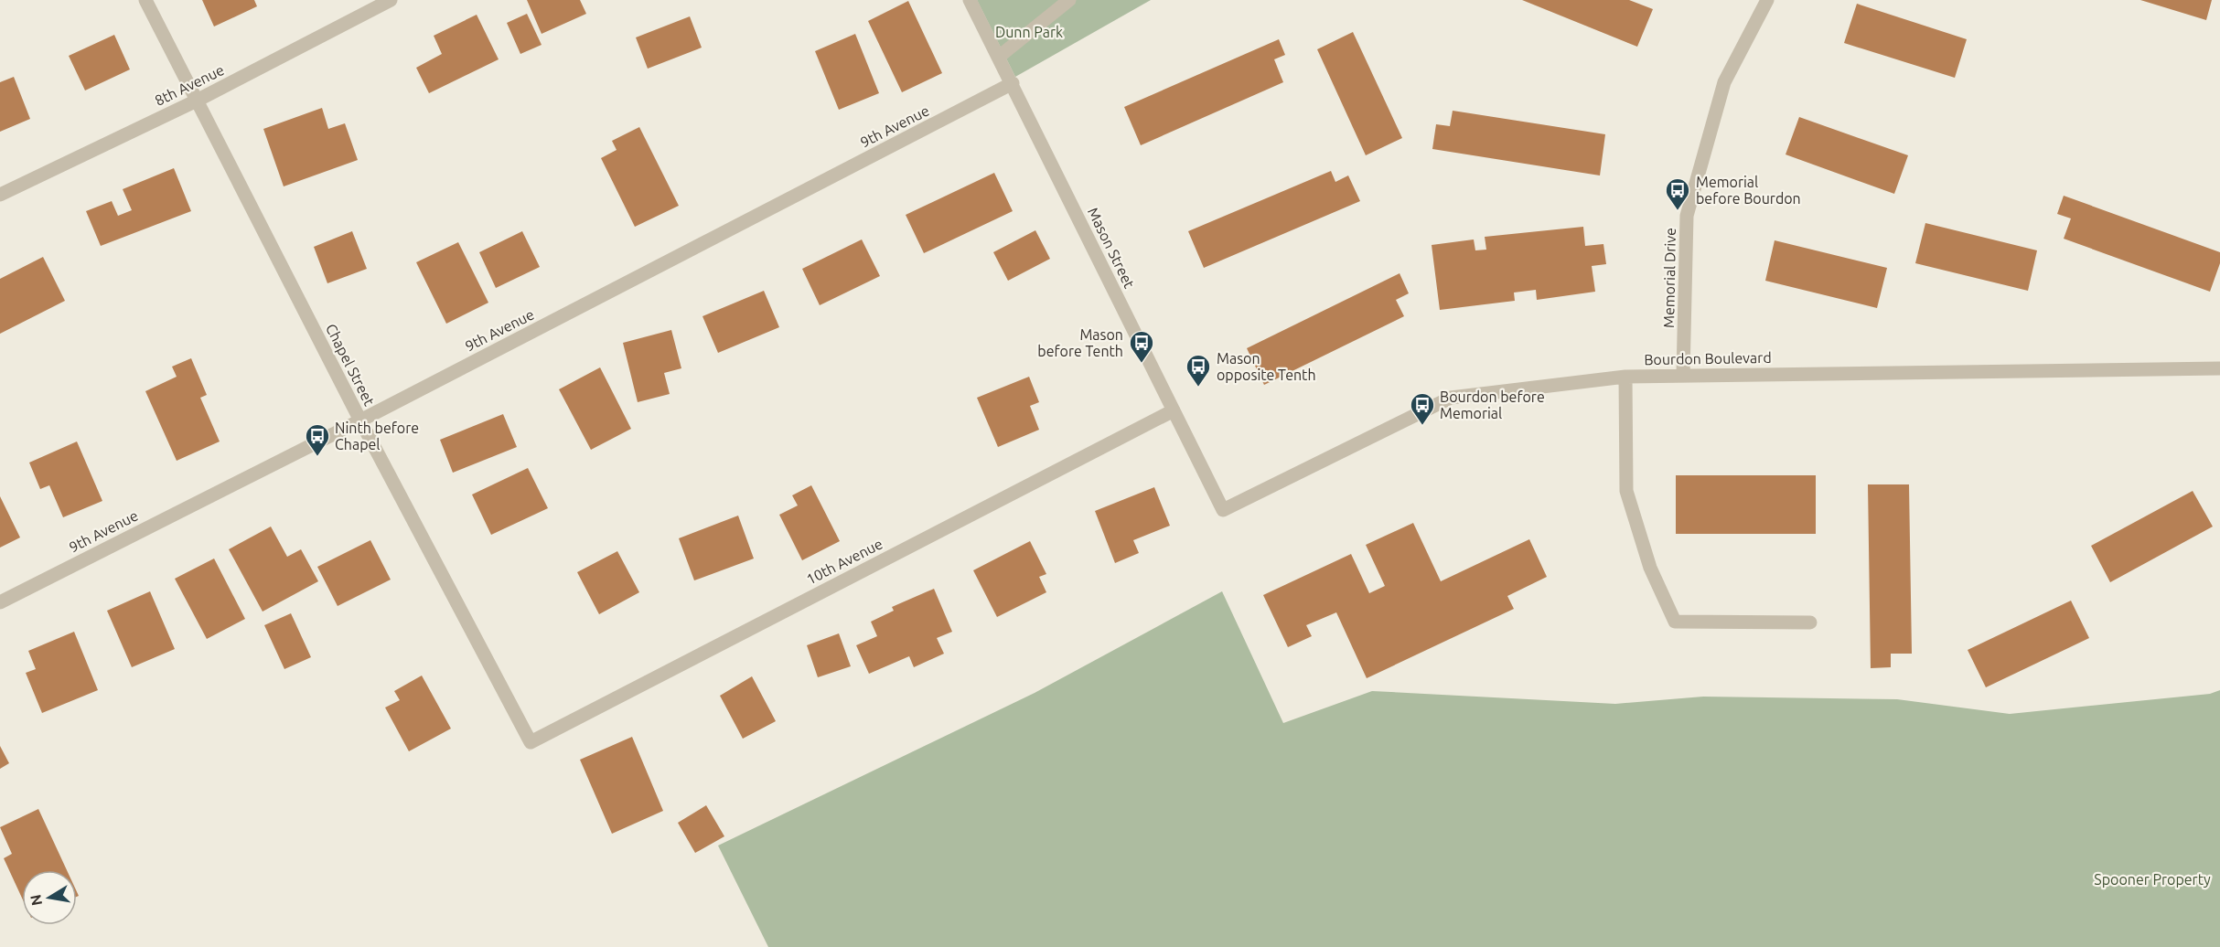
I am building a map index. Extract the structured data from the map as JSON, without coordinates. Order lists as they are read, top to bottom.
{
  "streets": {
    "street": [
      "8th Avenue",
      "9th Avenue",
      "Mason Street",
      "Memorial Drive",
      "Bourdon Boulevard",
      "Chapel Street",
      "10th Avenue"
    ]
  },
  "crossings": [
    ["8th Avenue", "Chapel Street"],
    ["9th Avenue", "Mason Street"],
    ["9th Avenue", "Chapel Street"],
    ["Mason Street", "Bourdon Boulevard"],
    ["Mason Street", "10th Avenue"],
    ["Memorial Drive", "Bourdon Boulevard"],
    ["Chapel Street", "10th Avenue"]
  ],
  "parks": ["Dunn Park", "Spooner Property"],
  "places": {
    "bus stop": [
      "Memorial before Bourdon",
      "Mason before Tenth",
      "Mason opposite Tenth",
      "Bourdon before Memorial",
      "Ninth before Chapel"
    ]
  },
  "north": "left"
}
